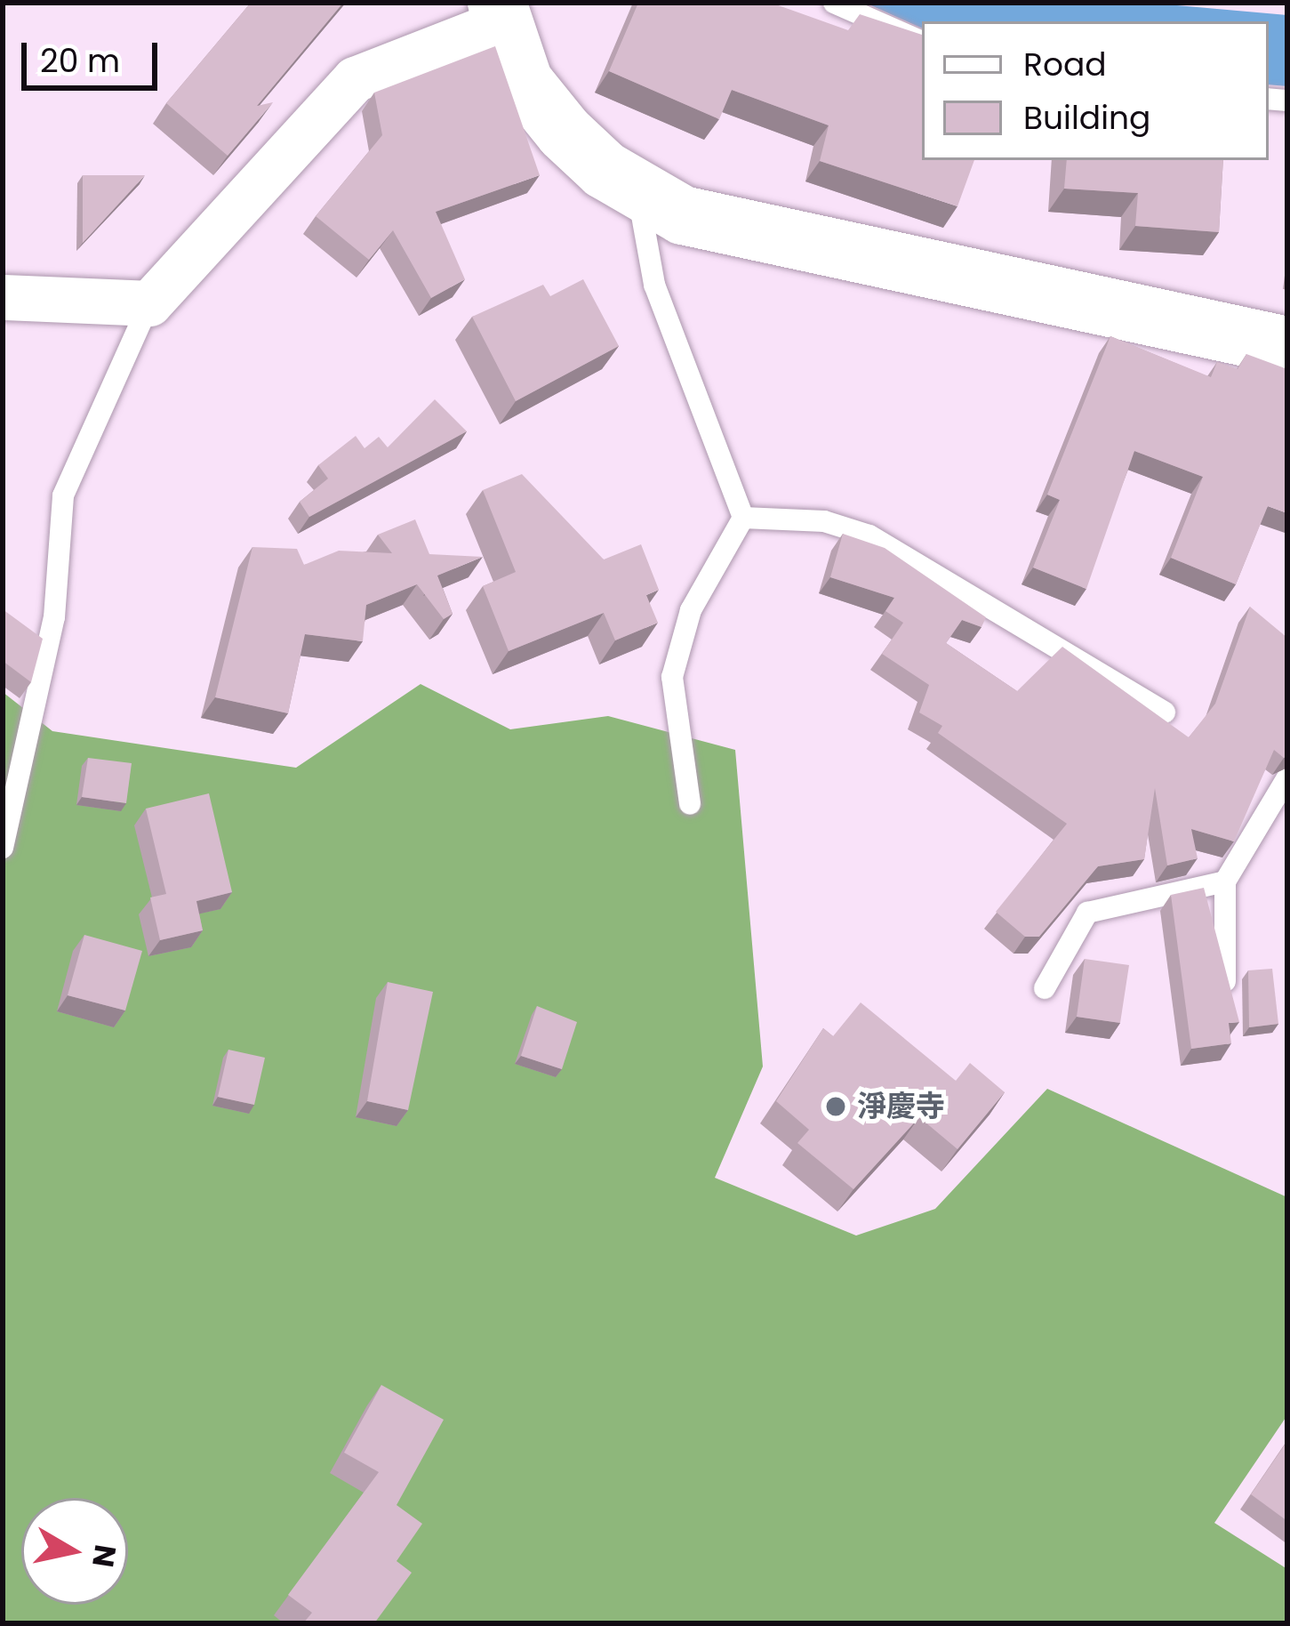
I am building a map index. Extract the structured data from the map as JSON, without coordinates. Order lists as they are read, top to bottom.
{
  "places": ["淨慶寺"],
  "legend": ["Road", "Building"],
  "scale_bar": "20 m",
  "north": "right"
}
